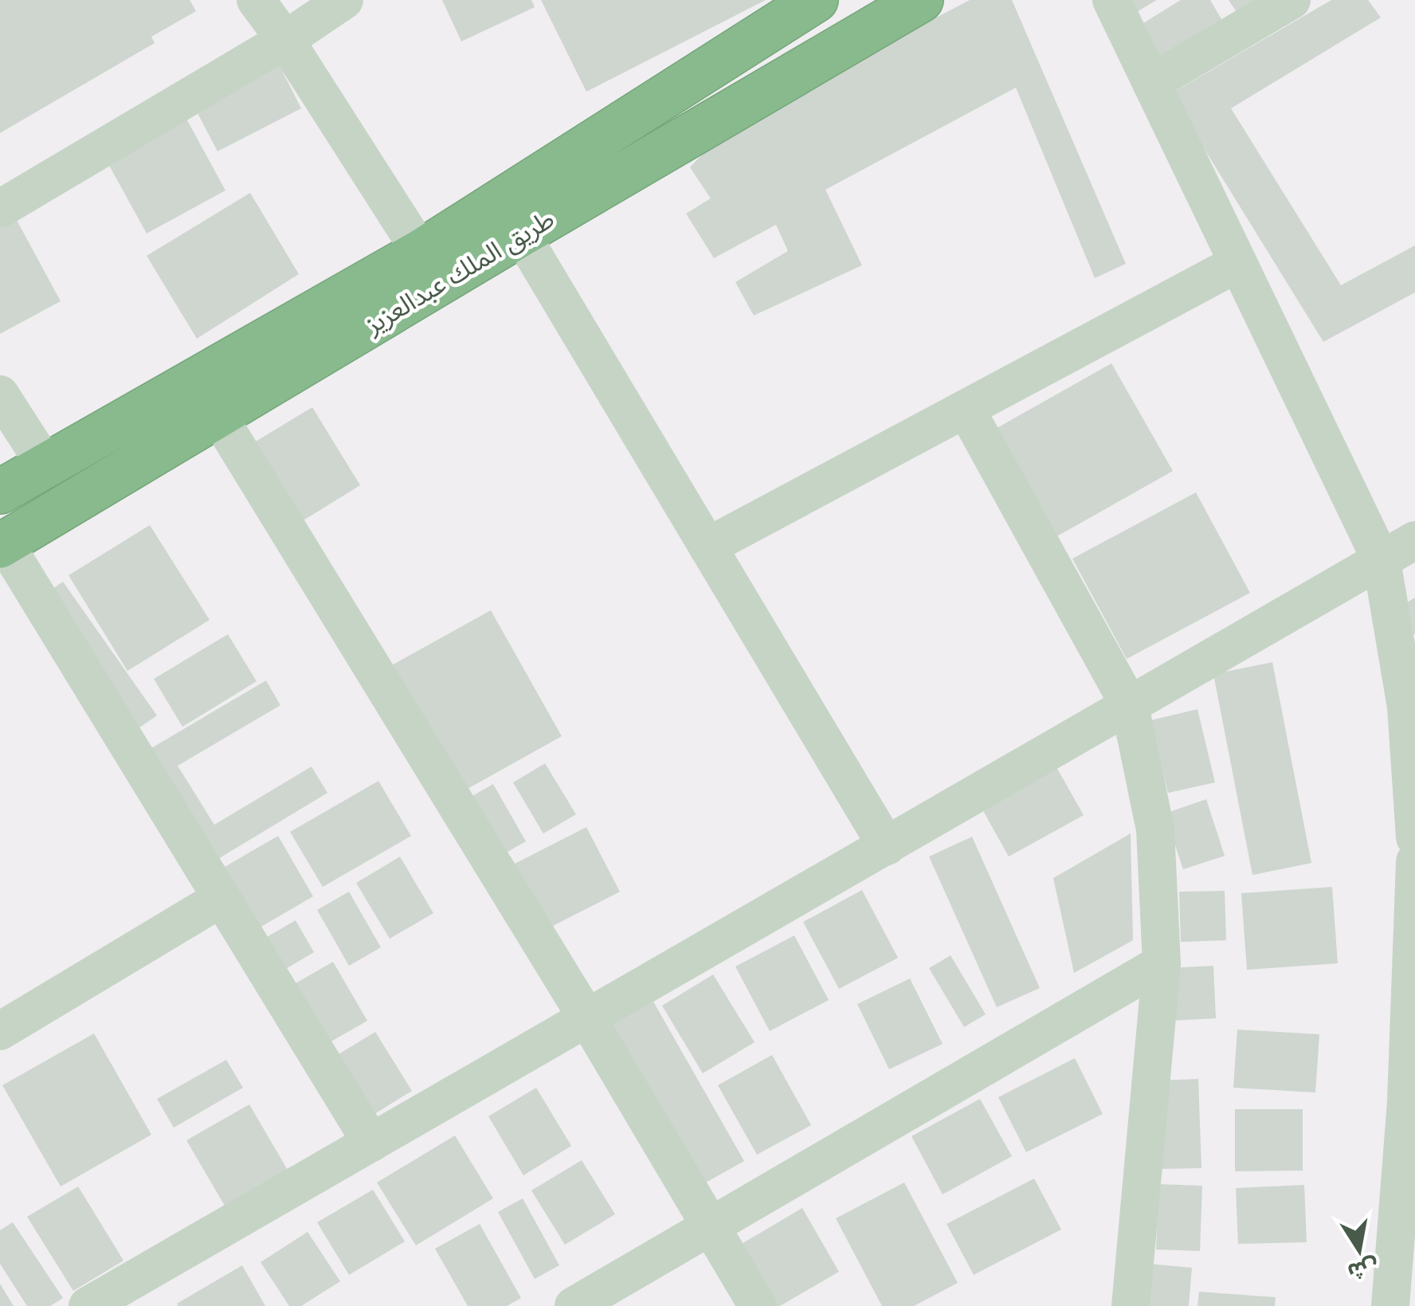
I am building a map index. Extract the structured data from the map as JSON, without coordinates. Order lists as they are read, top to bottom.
{
  "streets": {
    "highway": ["طريق الملك عبدالعزيز"]
  },
  "north": "bottom"
}
